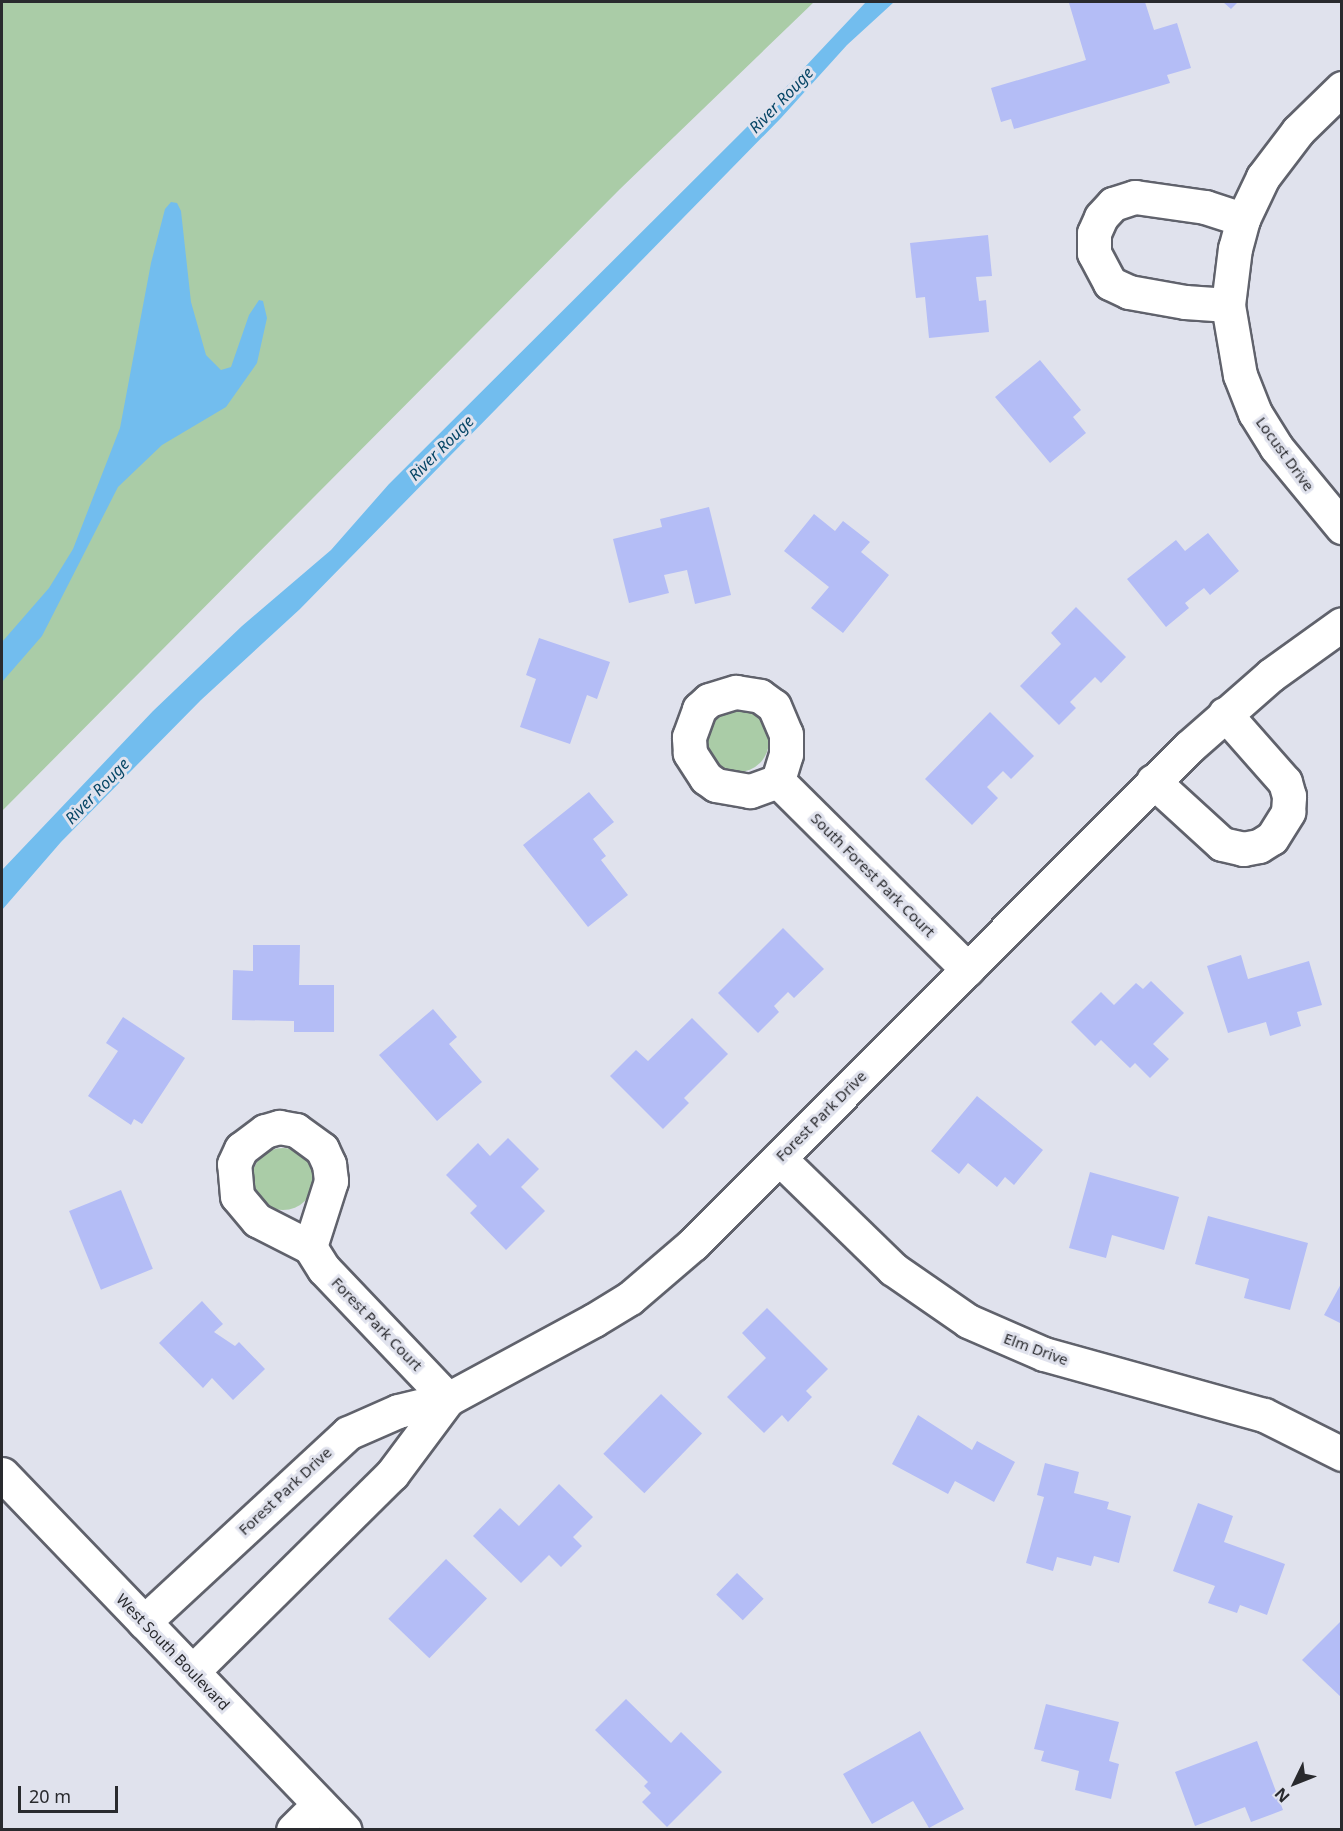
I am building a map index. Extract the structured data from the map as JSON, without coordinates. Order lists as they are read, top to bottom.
{
  "streets": {
    "street": [
      "Locust Drive",
      "South Forest Park Court",
      "Forest Park Drive",
      "Forest Park Court",
      "Elm Drive",
      "West South Boulevard"
    ]
  },
  "crossings": [
    ["South Forest Park Court", "Forest Park Drive"],
    ["Forest Park Drive", "Forest Park Court"],
    ["Forest Park Drive", "Elm Drive"],
    ["Forest Park Drive", "West South Boulevard"]
  ],
  "water": ["River Rouge"],
  "scale_bar": "20 m",
  "north": "bottom left"
}
